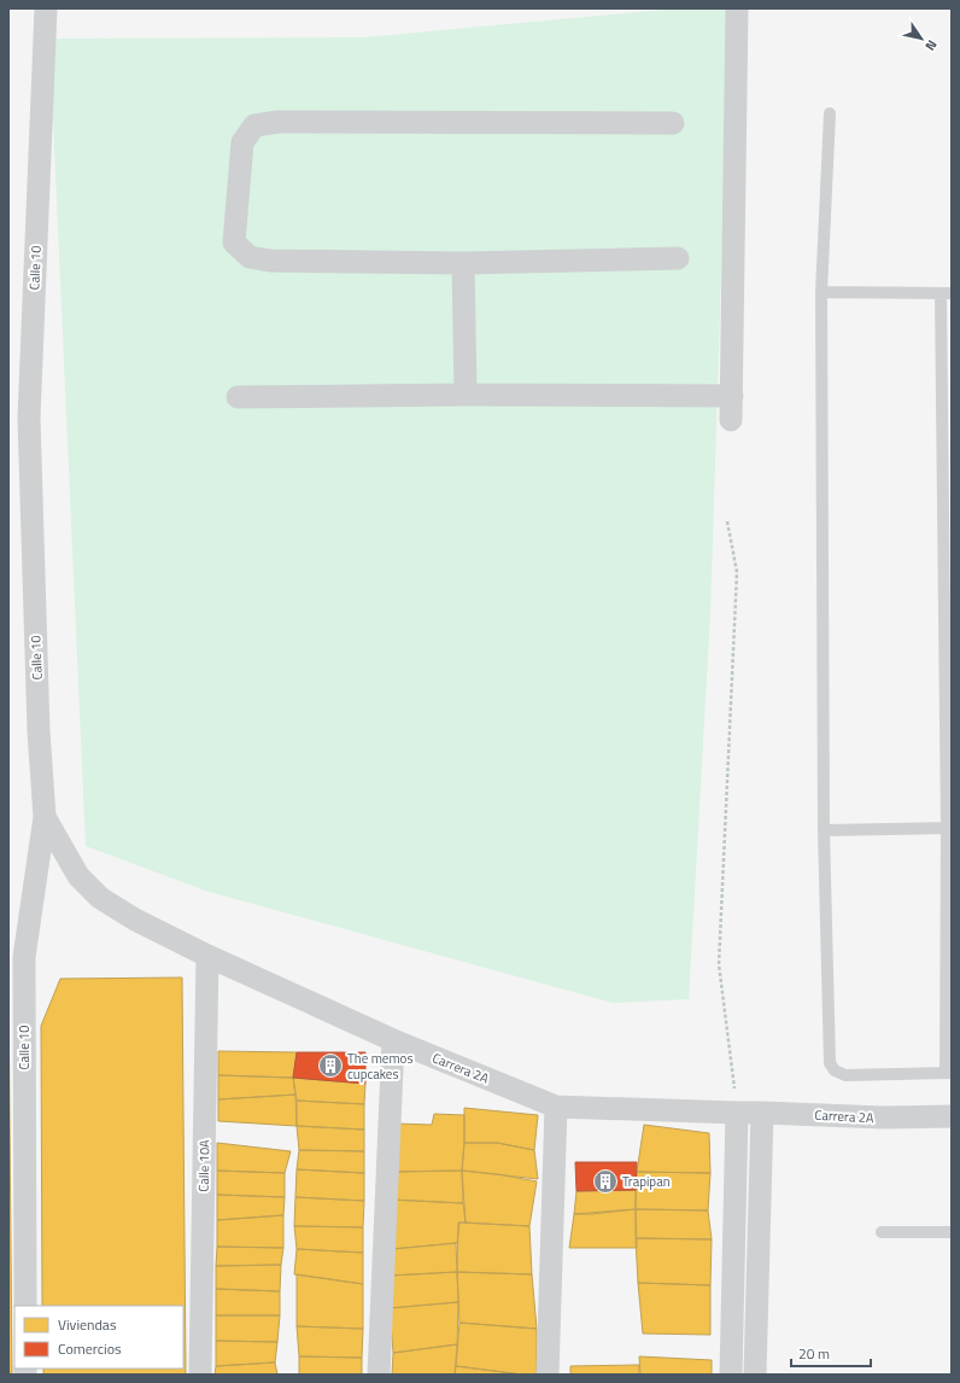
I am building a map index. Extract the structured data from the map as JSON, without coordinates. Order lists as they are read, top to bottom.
{
  "streets": {
    "street": ["Calle 10", "Carrera 2A", "Calle 10A"]
  },
  "crossings": [
    ["Calle 10", "Carrera 2A"],
    ["Carrera 2A", "Calle 10A"]
  ],
  "places": {
    "building": ["The memos cupcakes", "Trapipan"]
  },
  "legend": ["Viviendas", "Comercios"],
  "scale_bar": "20 m",
  "north": "bottom right"
}
